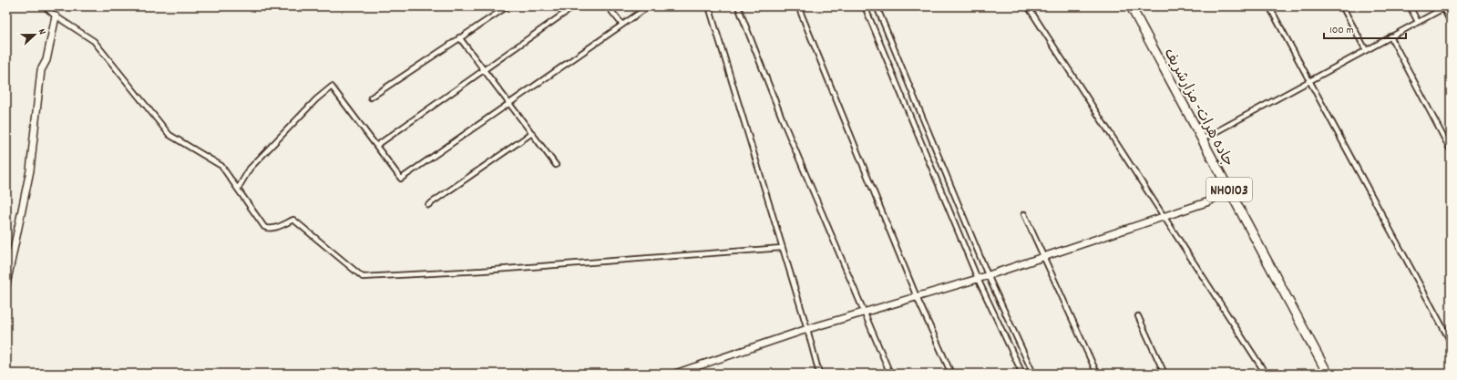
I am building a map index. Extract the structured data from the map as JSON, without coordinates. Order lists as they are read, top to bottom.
{
  "streets": {
    "highway": ["جاده هرات- مزارشریف", "NH0103"]
  },
  "scale_bar": "100 m",
  "north": "right"
}
